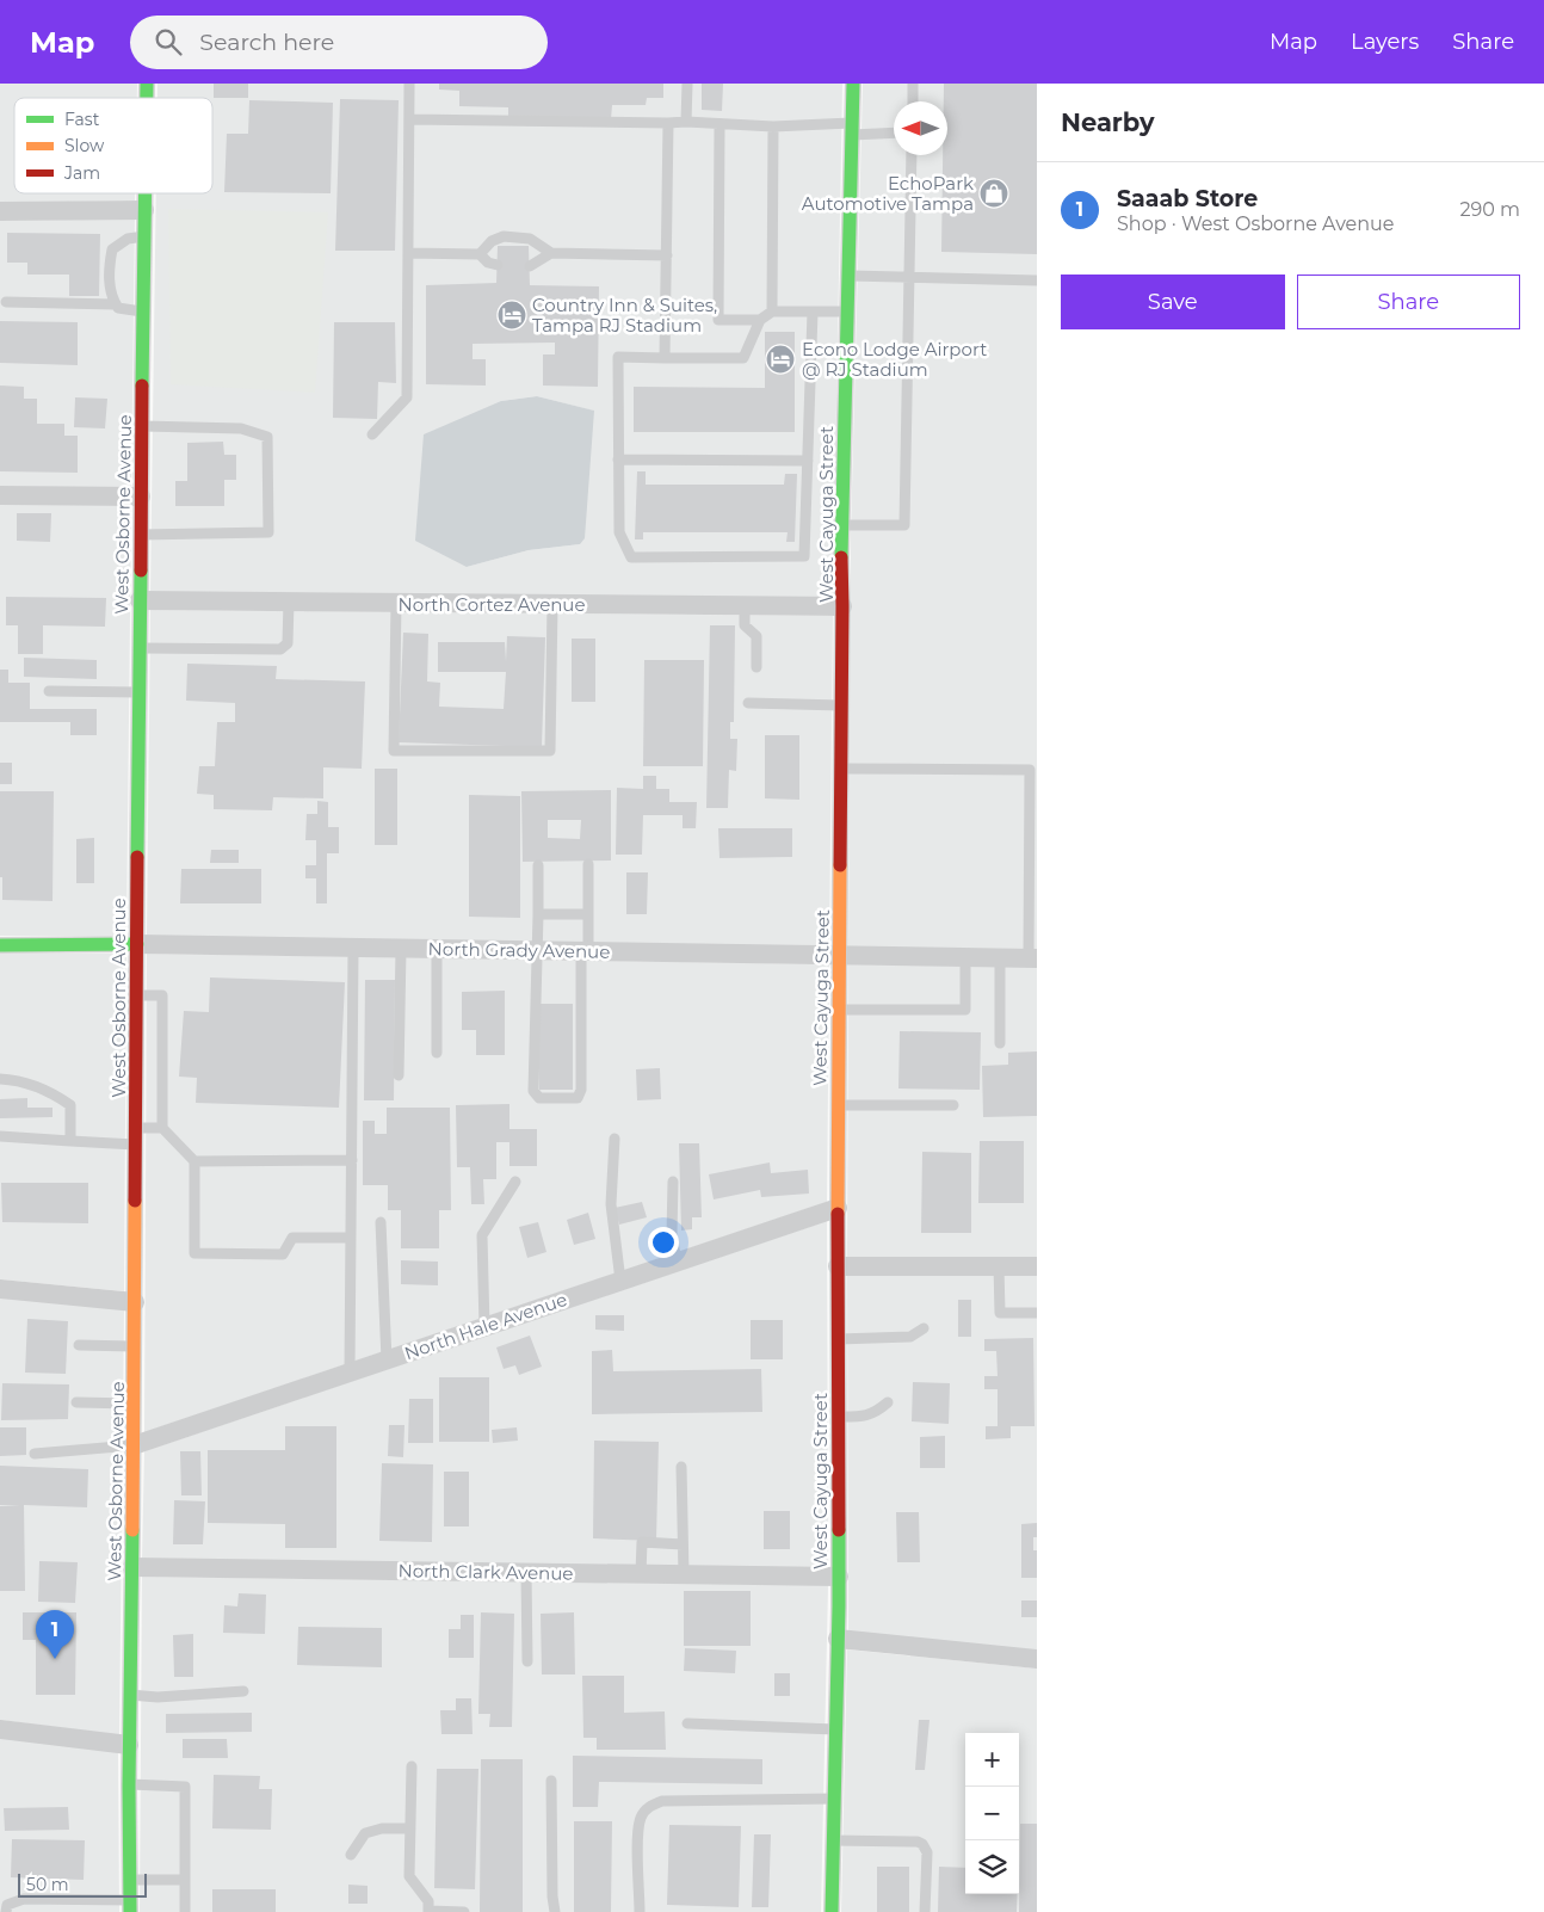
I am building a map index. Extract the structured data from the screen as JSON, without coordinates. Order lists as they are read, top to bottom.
{
  "streets": {
    "street": [
      "West Osborne Avenue",
      "West Cayuga Street",
      "North Cortez Avenue",
      "North Grady Avenue",
      "North Hale Avenue",
      "North Clark Avenue"
    ]
  },
  "crossings": [
    ["West Osborne Avenue", "North Cortez Avenue"],
    ["West Osborne Avenue", "North Grady Avenue"],
    ["West Osborne Avenue", "North Hale Avenue"],
    ["West Osborne Avenue", "North Clark Avenue"],
    ["West Cayuga Street", "North Cortez Avenue"],
    ["West Cayuga Street", "North Grady Avenue"],
    ["West Cayuga Street", "North Hale Avenue"],
    ["West Cayuga Street", "North Clark Avenue"]
  ],
  "places": {
    "shop": ["EchoPark Automotive Tampa"],
    "hotel": ["Country Inn & Suites, Tampa RJ Stadium", "Econo Lodge Airport @ RJ Stadium"]
  },
  "legend": ["Fast", "Slow", "Jam"],
  "scale_bar": "50 m",
  "north": "left",
  "page": {
    "header": "Map",
    "search": "Search here",
    "nav": ["Map", "Layers", "Share"],
    "heading": "Nearby",
    "list": [
      {
        "mark": "1",
        "name": "Saaab Store",
        "note": "Shop · West Osborne Avenue",
        "value": "290 m"
      }
    ],
    "buttons": ["Save", "Share"],
    "pins": "1",
    "map_buttons": ["+", "−"],
    "scale": "50 m"
  }
}
